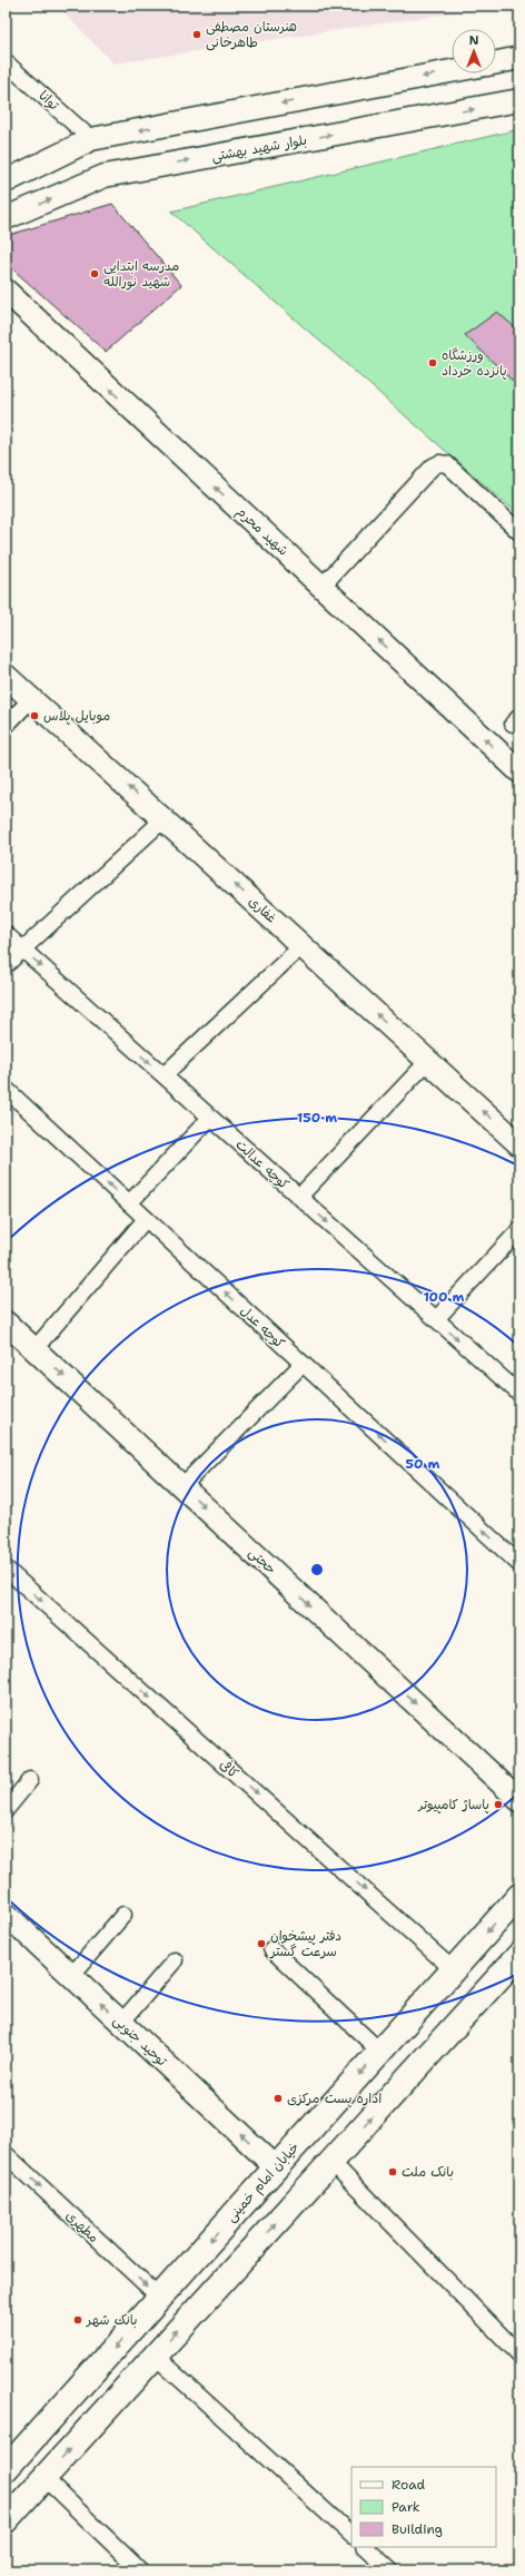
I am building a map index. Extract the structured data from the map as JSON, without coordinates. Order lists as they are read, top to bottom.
{
  "streets": {
    "main road": ["خیابان امام خمینی"],
    "street": [
      "توانا",
      "بلوار شهید بهشتی",
      "شهید محرم",
      "غفاری",
      "کوچه عدالت",
      "کوچه عدل",
      "حجتی",
      "کافی",
      "توحید جنوبی",
      "مطهری"
    ]
  },
  "crossings": [
    ["کافی", "خیابان امام خمینی"],
    ["توحید جنوبی", "خیابان امام خمینی"],
    ["خیابان امام خمینی", "مطهری"]
  ],
  "one_way": [
    "شهید محرم",
    "غفاری",
    "کوچه عدالت",
    "کوچه عدل",
    "حجتی",
    "کافی",
    "مطهری"
  ],
  "places": [
    "هنرستان مصطفی طاهرخانی",
    "مدرسه ابتدایی شهید نورالله",
    "ورزشگاه پانزده خرداد",
    "موبایل پلاس",
    "پاساژ کامپیوتر",
    "دفتر پیشخوان سرعت گستر",
    "اداره پست مرکزی",
    "بانک ملت",
    "بانک شهر"
  ],
  "legend": ["Road", "Park", "Building"],
  "north": "top",
  "rings": ["150 m", "100 m", "50 m"]
}
